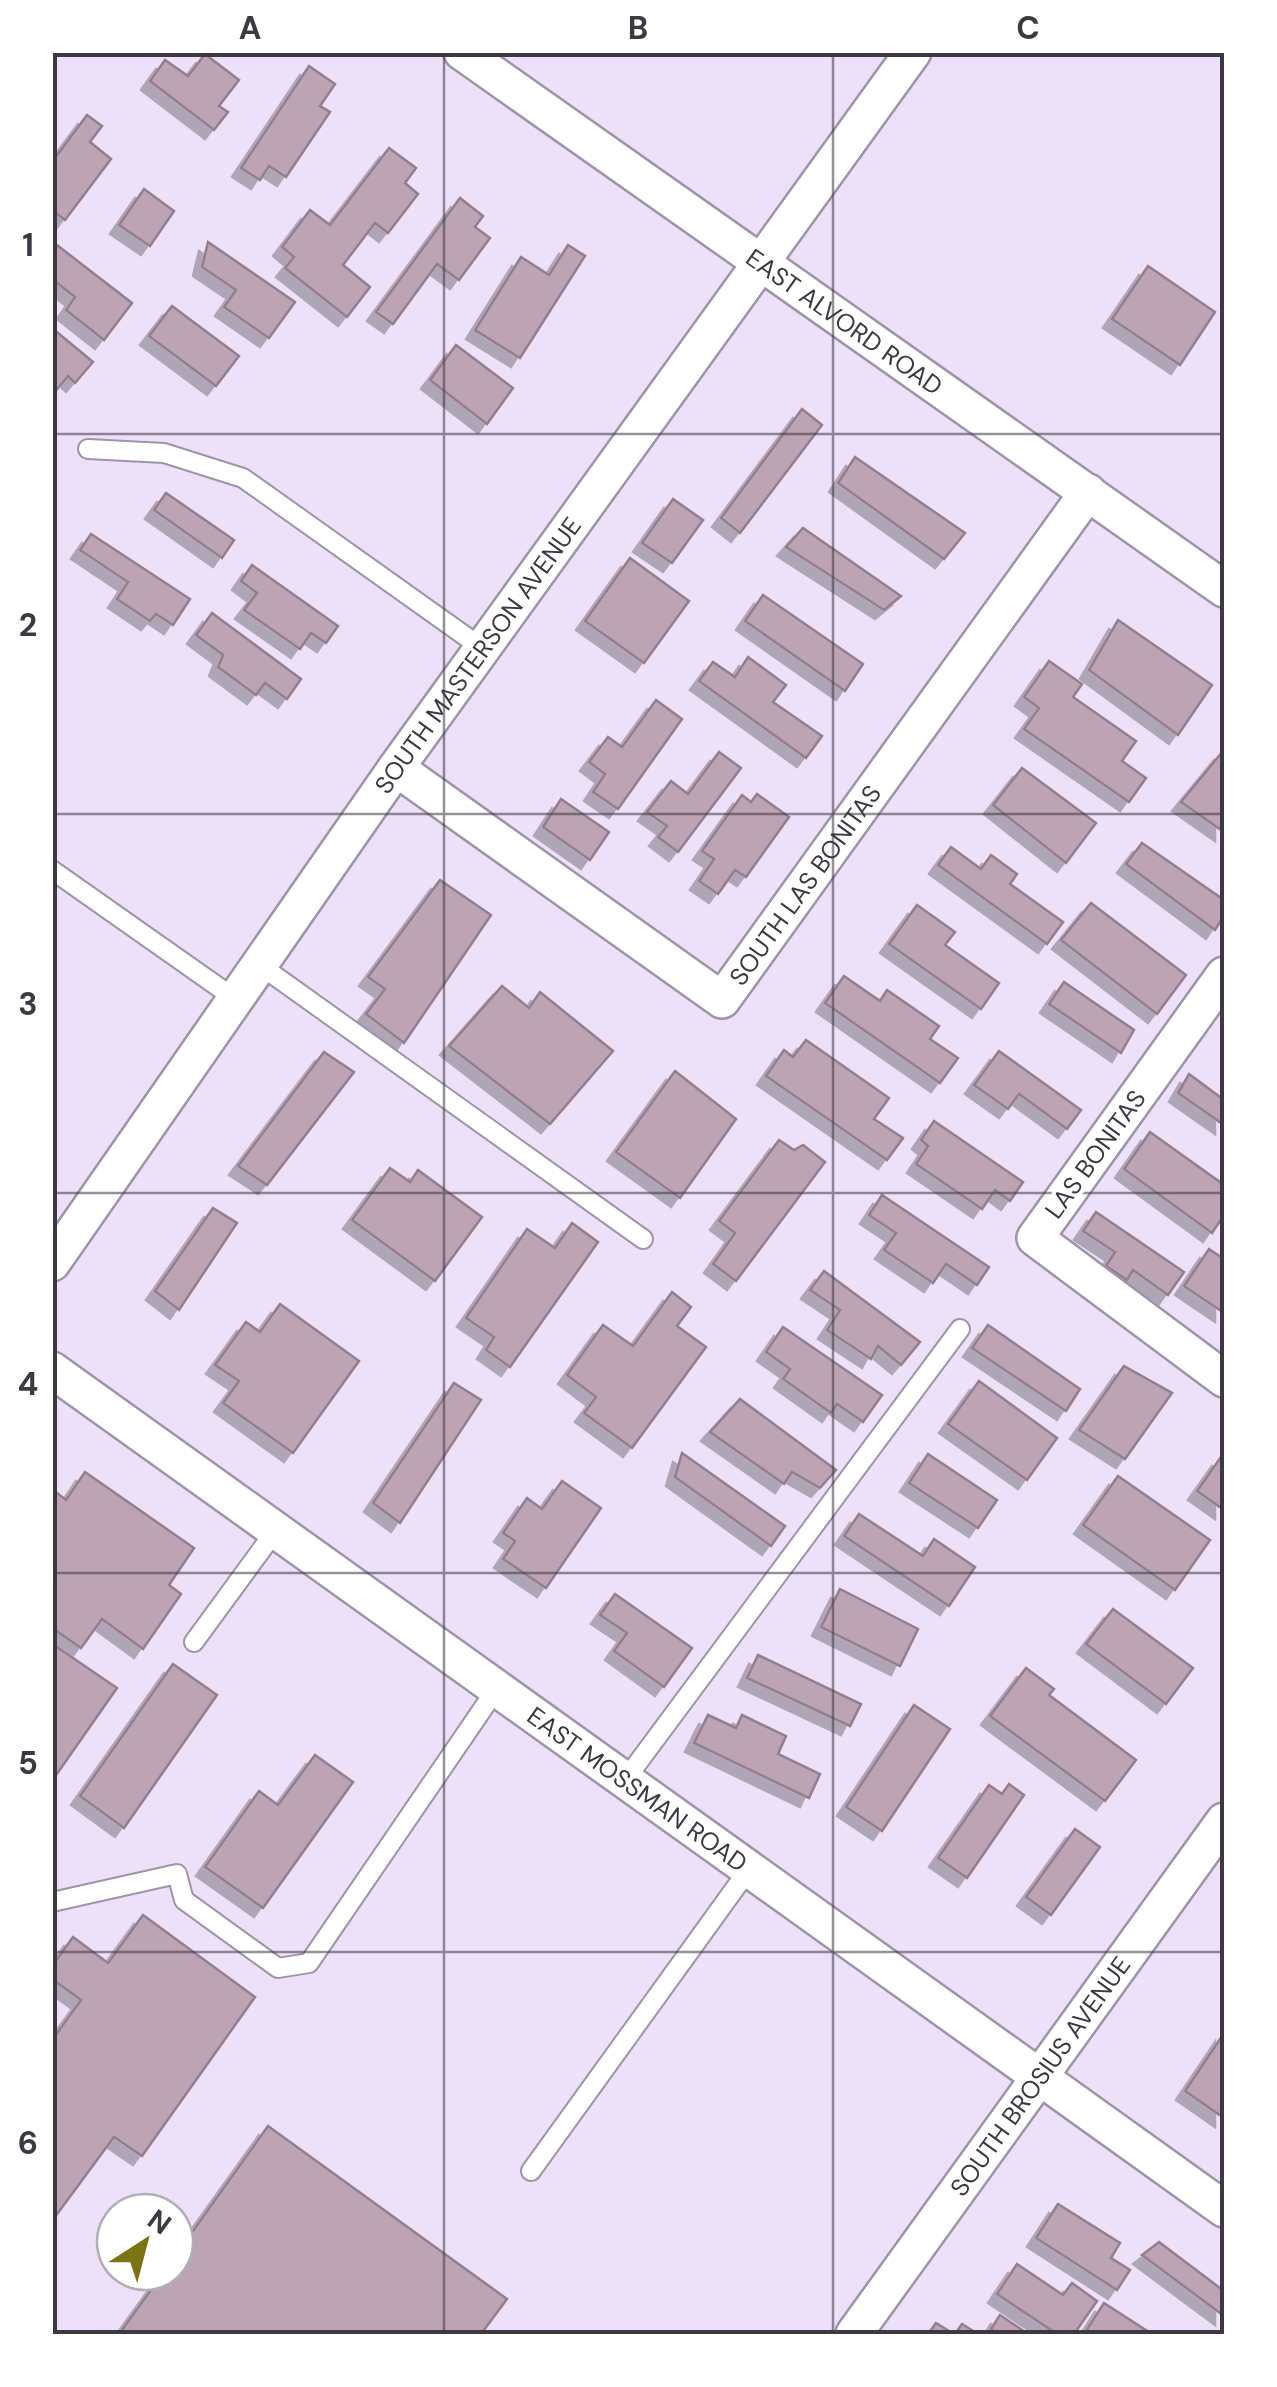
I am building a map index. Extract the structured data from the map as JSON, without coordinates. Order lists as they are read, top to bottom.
{
  "streets": {
    "street": [
      "EAST ALVORD ROAD",
      "SOUTH MASTERSON AVENUE",
      "SOUTH LAS BONITAS",
      "LAS BONITAS",
      "EAST MOSSMAN ROAD",
      "SOUTH BROSIUS AVENUE"
    ]
  },
  "crossings": [
    ["EAST ALVORD ROAD", "SOUTH MASTERSON AVENUE"],
    ["EAST ALVORD ROAD", "SOUTH LAS BONITAS"],
    ["SOUTH MASTERSON AVENUE", "SOUTH LAS BONITAS"],
    ["EAST MOSSMAN ROAD", "SOUTH BROSIUS AVENUE"]
  ],
  "north": "top right",
  "grid": {
    "columns": ["A", "B", "C"],
    "rows": [
      "1",
      "2",
      "3",
      "4",
      "5",
      "6"
    ]
  }
}
